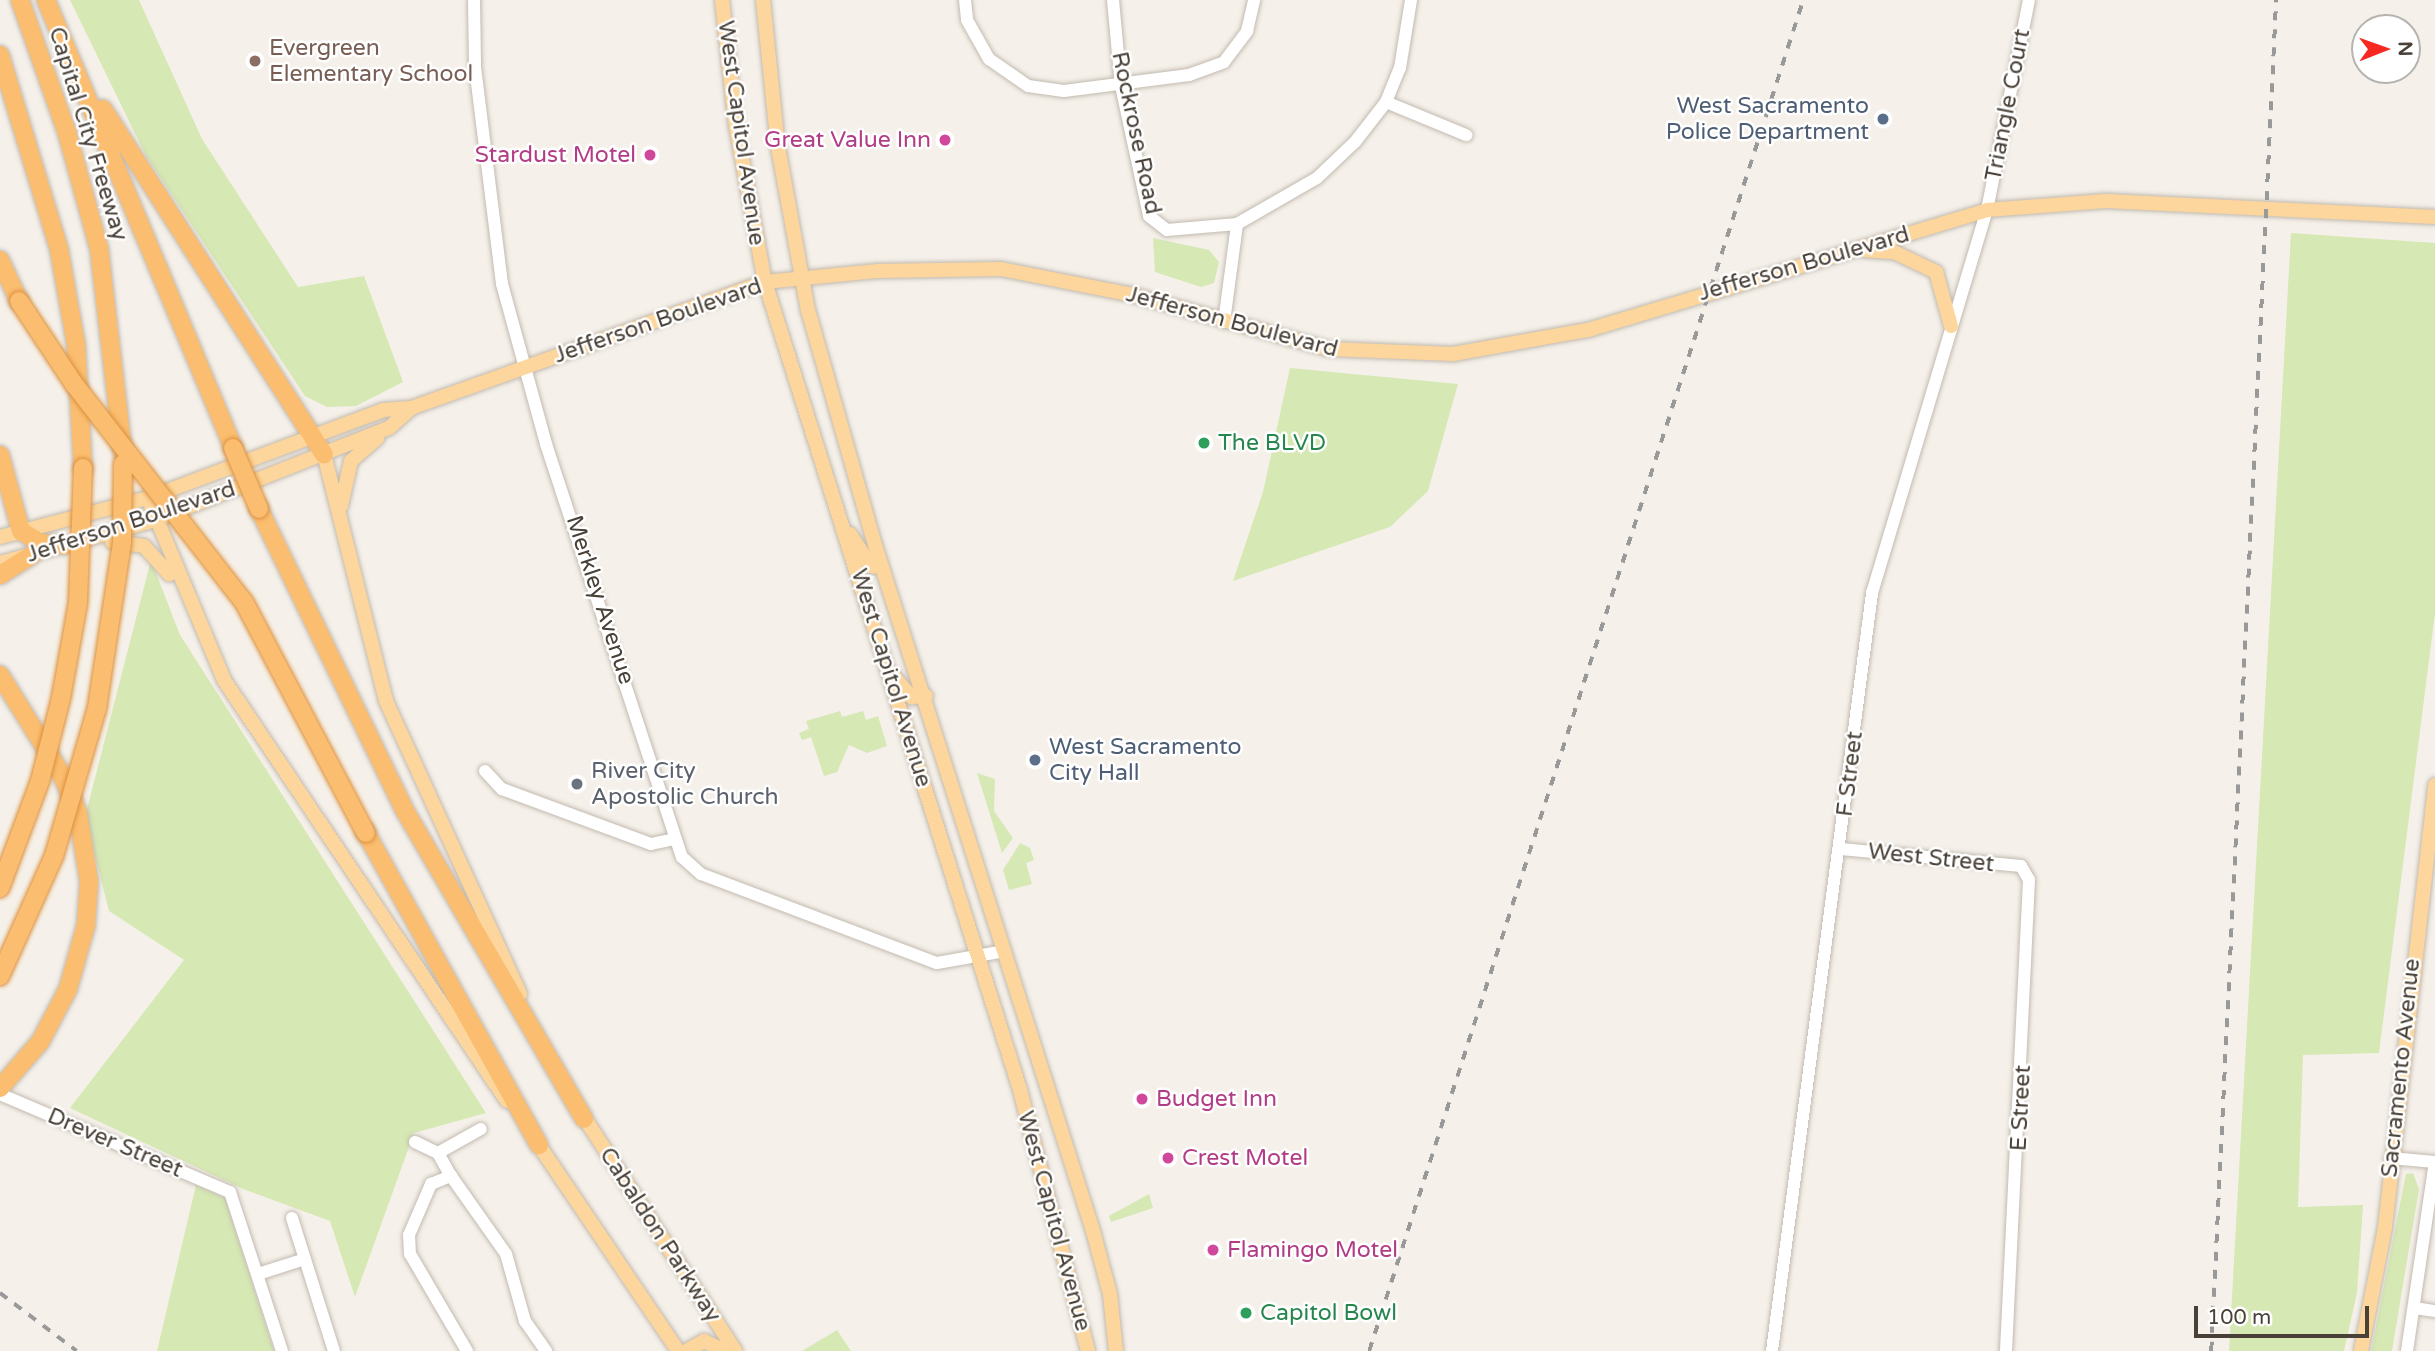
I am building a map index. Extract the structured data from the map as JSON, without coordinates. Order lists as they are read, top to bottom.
{
  "streets": {
    "highway": ["Capital City Freeway"],
    "main road": [
      "West Capitol Avenue",
      "Jefferson Boulevard",
      "Sacramento Avenue",
      "Cabaldon Parkway"
    ],
    "street": [
      "Triangle Court",
      "Rockrose Road",
      "Merkley Avenue",
      "F Street",
      "West Street",
      "E Street",
      "Drever Street"
    ]
  },
  "crossings": [
    ["Triangle Court", "Jefferson Boulevard"],
    ["Triangle Court", "F Street"],
    ["West Capitol Avenue", "Jefferson Boulevard"],
    ["West Capitol Avenue", "Merkley Avenue"],
    ["Jefferson Boulevard", "Merkley Avenue"],
    ["Jefferson Boulevard", "F Street"],
    ["Jefferson Boulevard", "Cabaldon Parkway"],
    ["F Street", "West Street"],
    ["West Street", "E Street"]
  ],
  "places": [
    "Evergreen Elementary School",
    "West Sacramento Police Department",
    "Great Value Inn",
    "Stardust Motel",
    "The BLVD",
    "West Sacramento City Hall",
    "River City Apostolic Church",
    "Budget Inn",
    "Crest Motel",
    "Flamingo Motel",
    "Capitol Bowl"
  ],
  "scale_bar": "100 m",
  "north": "right"
}
